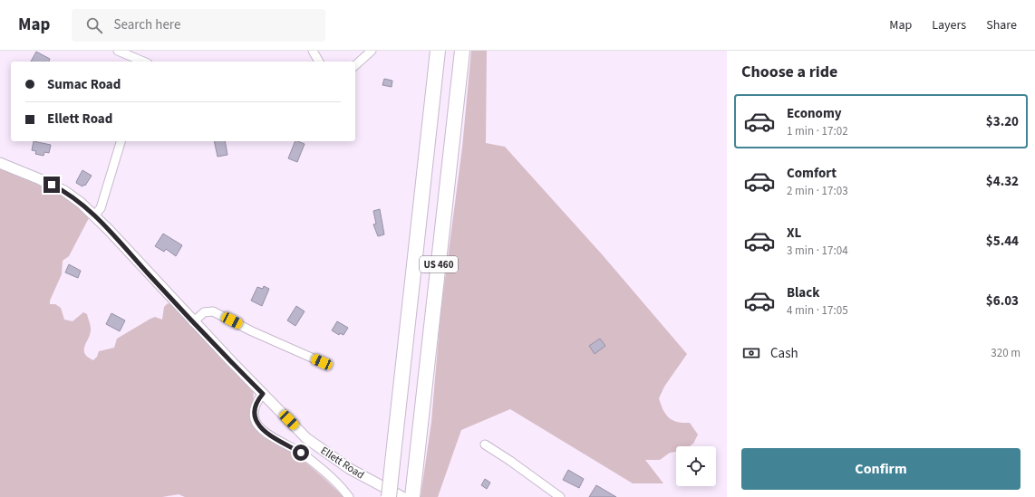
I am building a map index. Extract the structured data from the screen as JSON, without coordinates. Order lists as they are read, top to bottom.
{
  "streets": {
    "highway": ["US 460"],
    "street": ["Ellett Road"]
  },
  "page": {
    "header": "Map",
    "search": "Search here",
    "nav": ["Map", "Layers", "Share"],
    "heading": "Choose a ride",
    "banner": ["Sumac Road", "Ellett Road"],
    "list": [
      {
        "name": "Economy",
        "note": "1 min · 17:02",
        "value": "$3.20"
      },
      {
        "name": "Comfort",
        "note": "2 min · 17:03",
        "value": "$4.32"
      },
      {
        "name": "XL",
        "note": "3 min · 17:04",
        "value": "$5.44"
      },
      {
        "name": "Black",
        "note": "4 min · 17:05",
        "value": "$6.03"
      }
    ],
    "pay": ["Cash", "320 m"],
    "buttons": "Confirm"
  }
}
